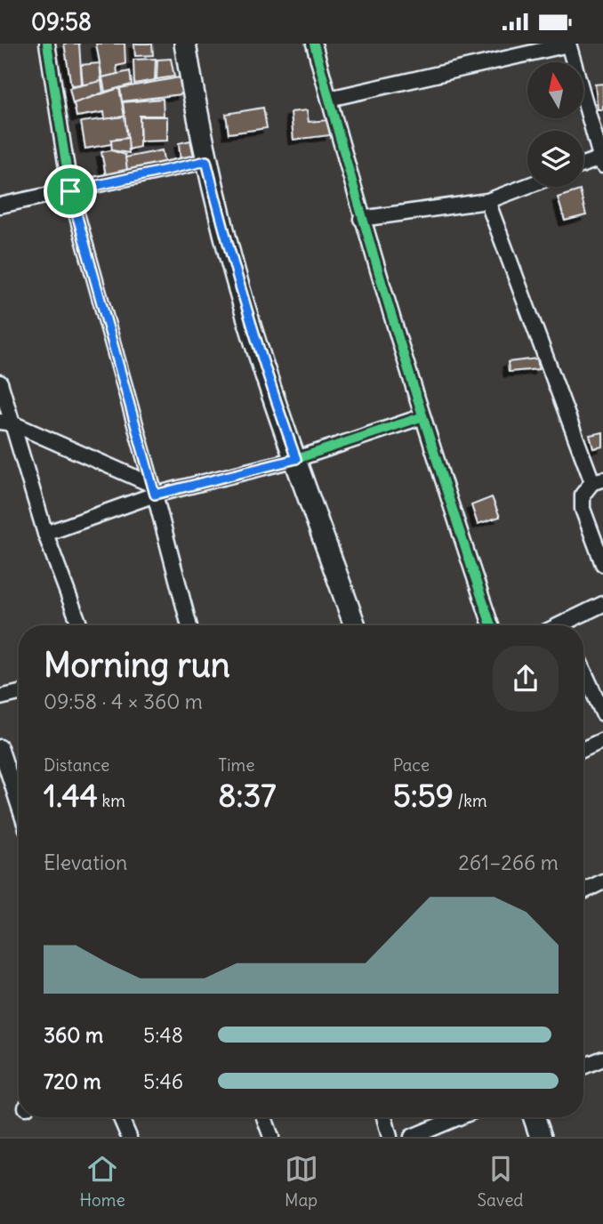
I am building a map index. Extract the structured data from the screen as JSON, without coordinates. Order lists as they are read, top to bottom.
{
  "north": "top",
  "page": {
    "status": "09:58",
    "heading": ["Morning run", "09:58 · 4 × 360 m"],
    "stats": [
      ["Distance", "1.44 km"],
      ["Time", "8:37"],
      ["Pace", "5:59 /km"]
    ],
    "chart": ["Elevation", "261–266 m"],
    "list": [
      {
        "name": "360 m",
        "note": "5:48"
      },
      {
        "name": "720 m",
        "note": "5:46"
      }
    ],
    "tabs": ["Home", "Map", "Saved"]
  }
}
